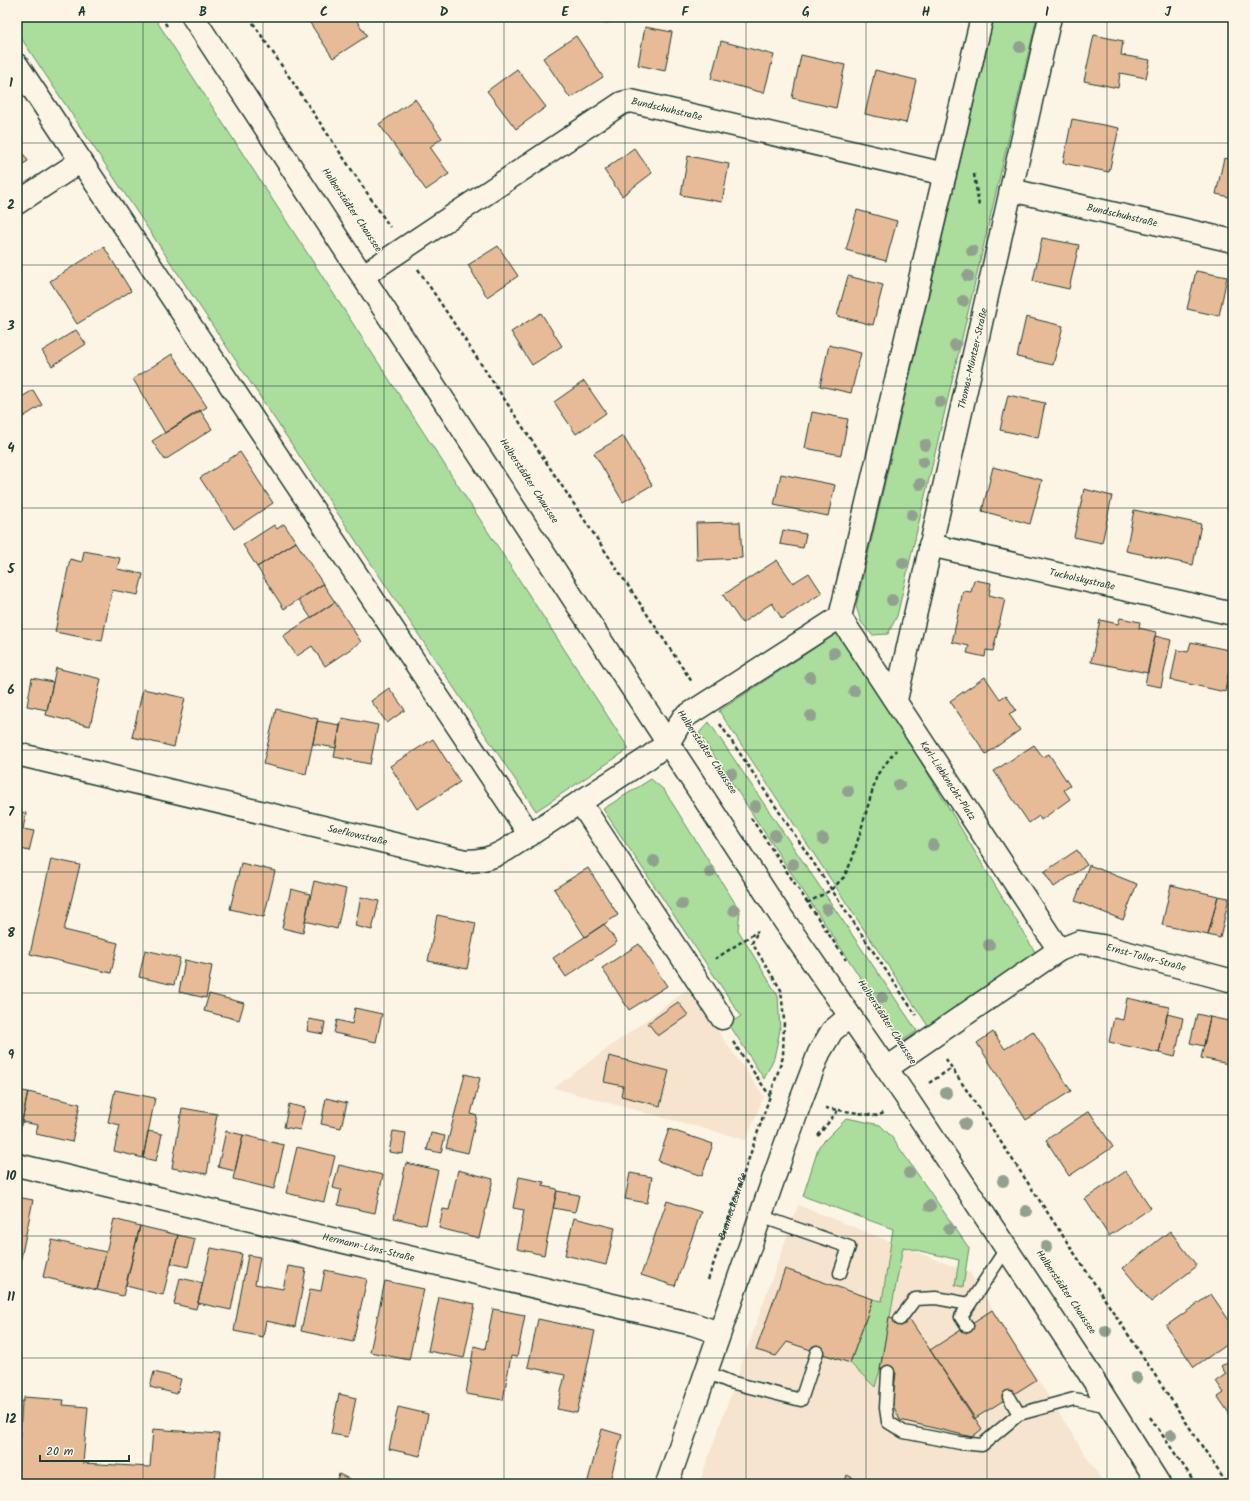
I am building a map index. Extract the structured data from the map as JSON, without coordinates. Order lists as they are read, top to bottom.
{
  "streets": {
    "street": [
      "Bundschuhstraße",
      "Thomas-Müntzer-Straße",
      "Tucholskystraße",
      "Karl-Liebknecht-Platz",
      "Saefkowstraße",
      "Ernst-Toller-Straße",
      "Hermann-Löns-Straße"
    ],
    "path": ["Brenneckestraße"]
  },
  "crossings": [
    ["Bundschuhstraße", "Thomas-Müntzer-Straße"],
    ["Thomas-Müntzer-Straße", "Tucholskystraße"],
    ["Thomas-Müntzer-Straße", "Karl-Liebknecht-Platz"],
    ["Karl-Liebknecht-Platz", "Ernst-Toller-Straße"]
  ],
  "scale_bar": "20 m",
  "grid": {
    "columns": [
      "A",
      "B",
      "C",
      "D",
      "E",
      "F",
      "G",
      "H",
      "I",
      "J"
    ],
    "rows": [
      "1",
      "2",
      "3",
      "4",
      "5",
      "6",
      "7",
      "8",
      "9",
      "10",
      "11",
      "12"
    ]
  }
}
